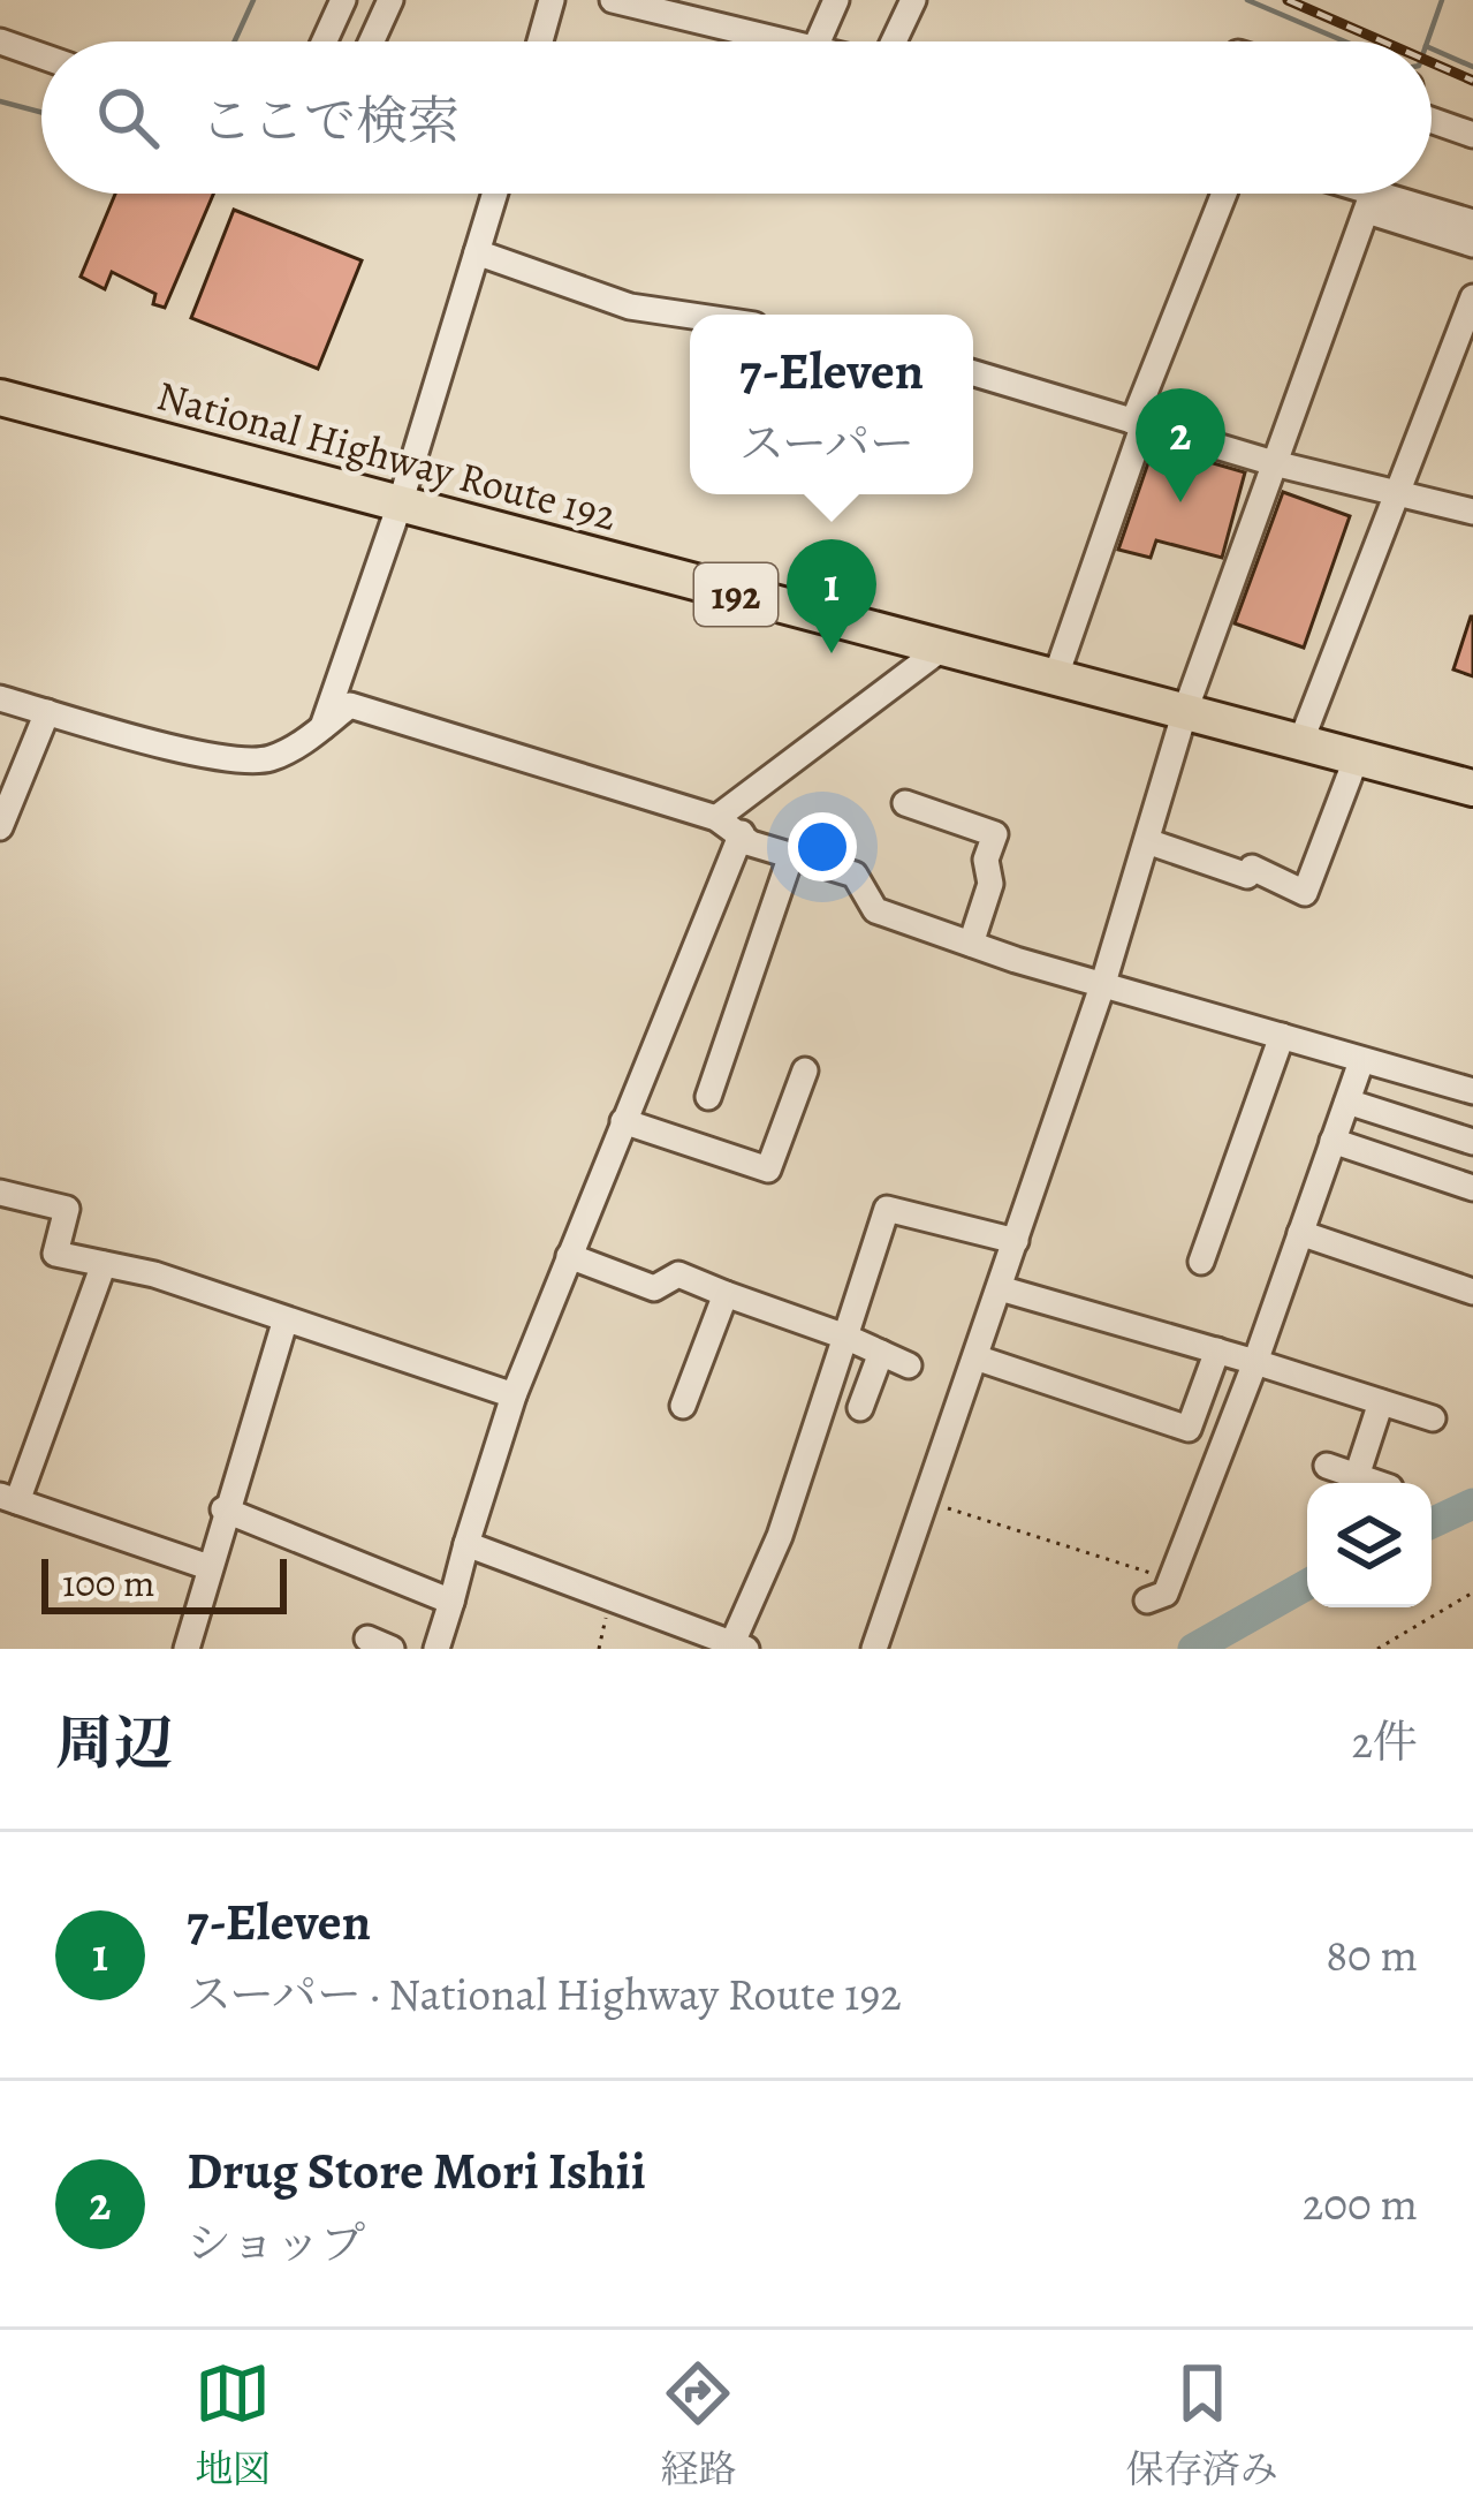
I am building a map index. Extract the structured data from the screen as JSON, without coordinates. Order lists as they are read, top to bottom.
{
  "streets": {
    "highway": ["National Highway Route 192", "192"]
  },
  "scale_bar": "100 m",
  "page": {
    "search": "ここで検索",
    "popup": ["7-Eleven", "スーパー"],
    "pins": ["2", "1"],
    "scale": "100 m",
    "heading": ["周辺", "2件"],
    "list": [
      {
        "mark": "1",
        "name": "7-Eleven",
        "note": "スーパー · National Highway Route 192",
        "value": "80 m"
      },
      {
        "mark": "2",
        "name": "Drug Store Mori Ishii",
        "note": "ショップ",
        "value": "200 m"
      }
    ],
    "nav": ["地図", "経路", "保存済み"]
  }
}
